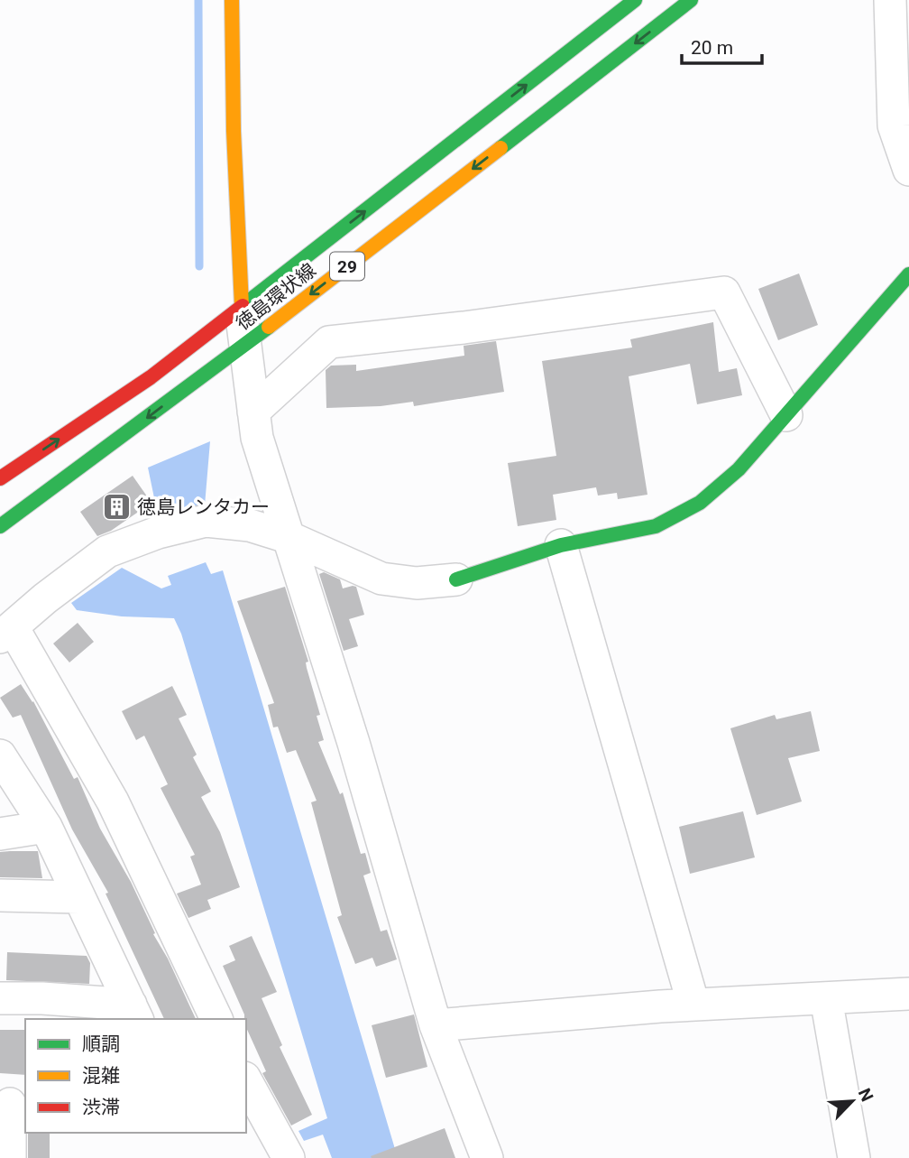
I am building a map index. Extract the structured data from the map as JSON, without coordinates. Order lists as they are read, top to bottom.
{
  "streets": {
    "main road": ["29", "徳島環状線"]
  },
  "places": {
    "building": ["徳島レンタカー"]
  },
  "legend": ["順調", "混雑", "渋滞"],
  "scale_bar": "20 m",
  "north": "top right"
}
